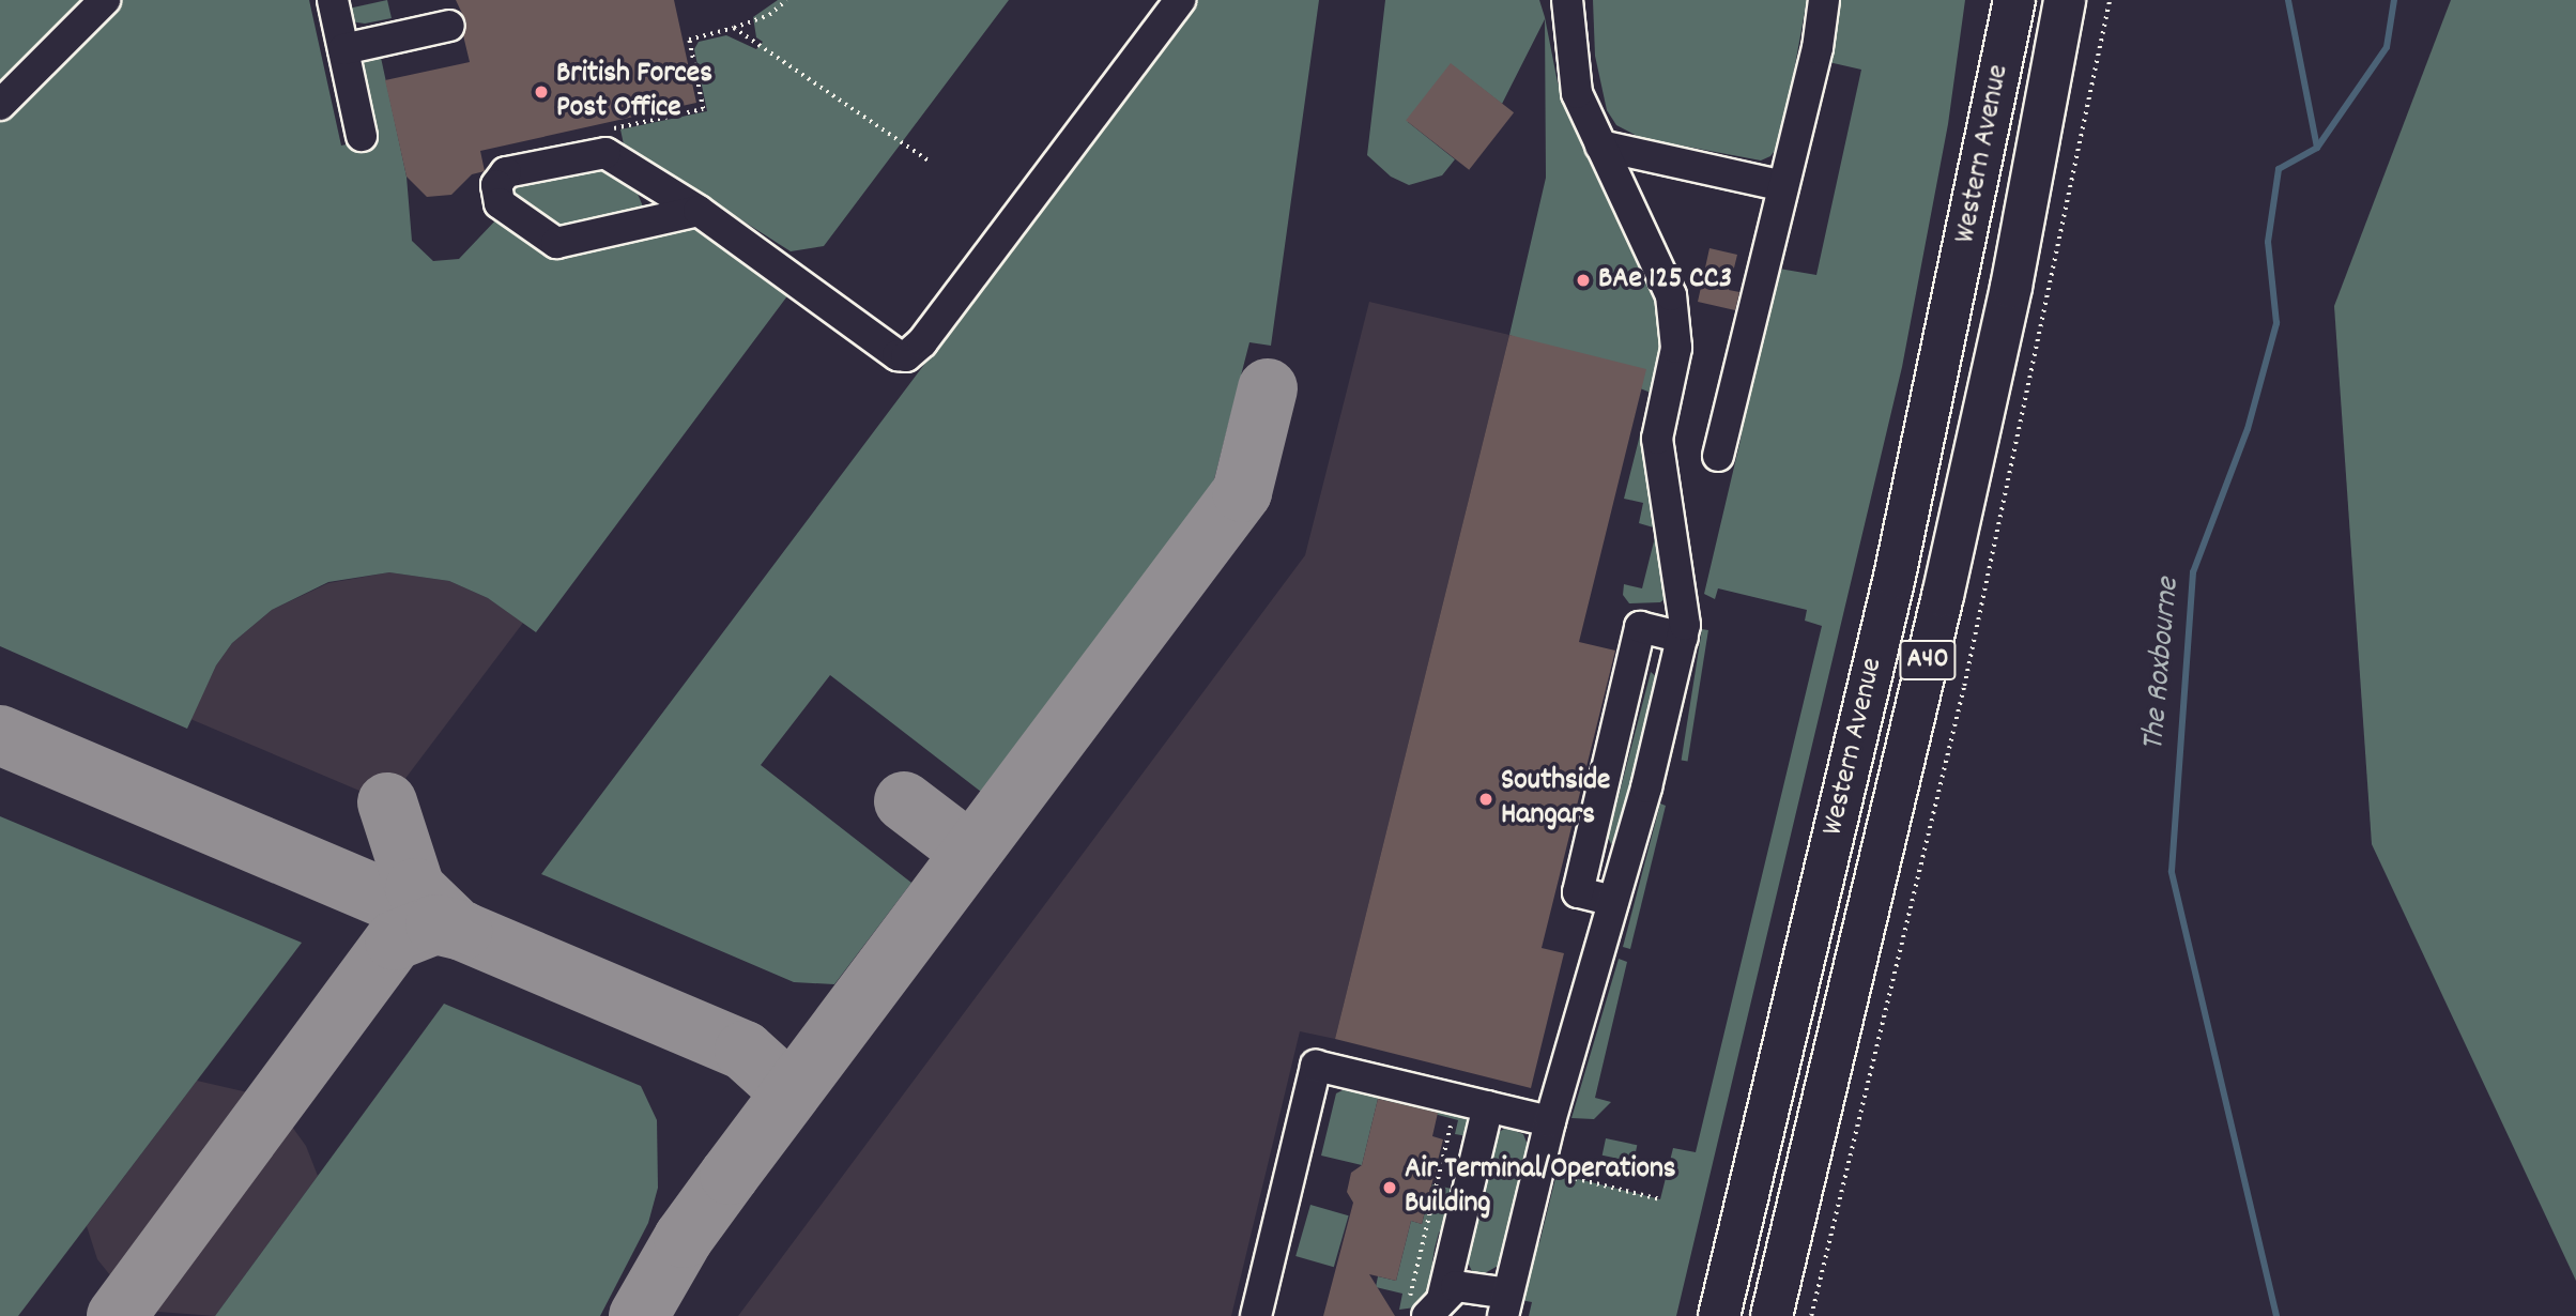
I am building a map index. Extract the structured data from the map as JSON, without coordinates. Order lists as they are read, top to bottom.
{
  "streets": {
    "highway": ["Western Avenue", "A40"]
  },
  "water": ["The Roxbourne"],
  "places": [
    "British Forces Post Office",
    "BAe 125 CC3",
    "Southside Hangars",
    "Air Terminal/Operations Building"
  ]
}
